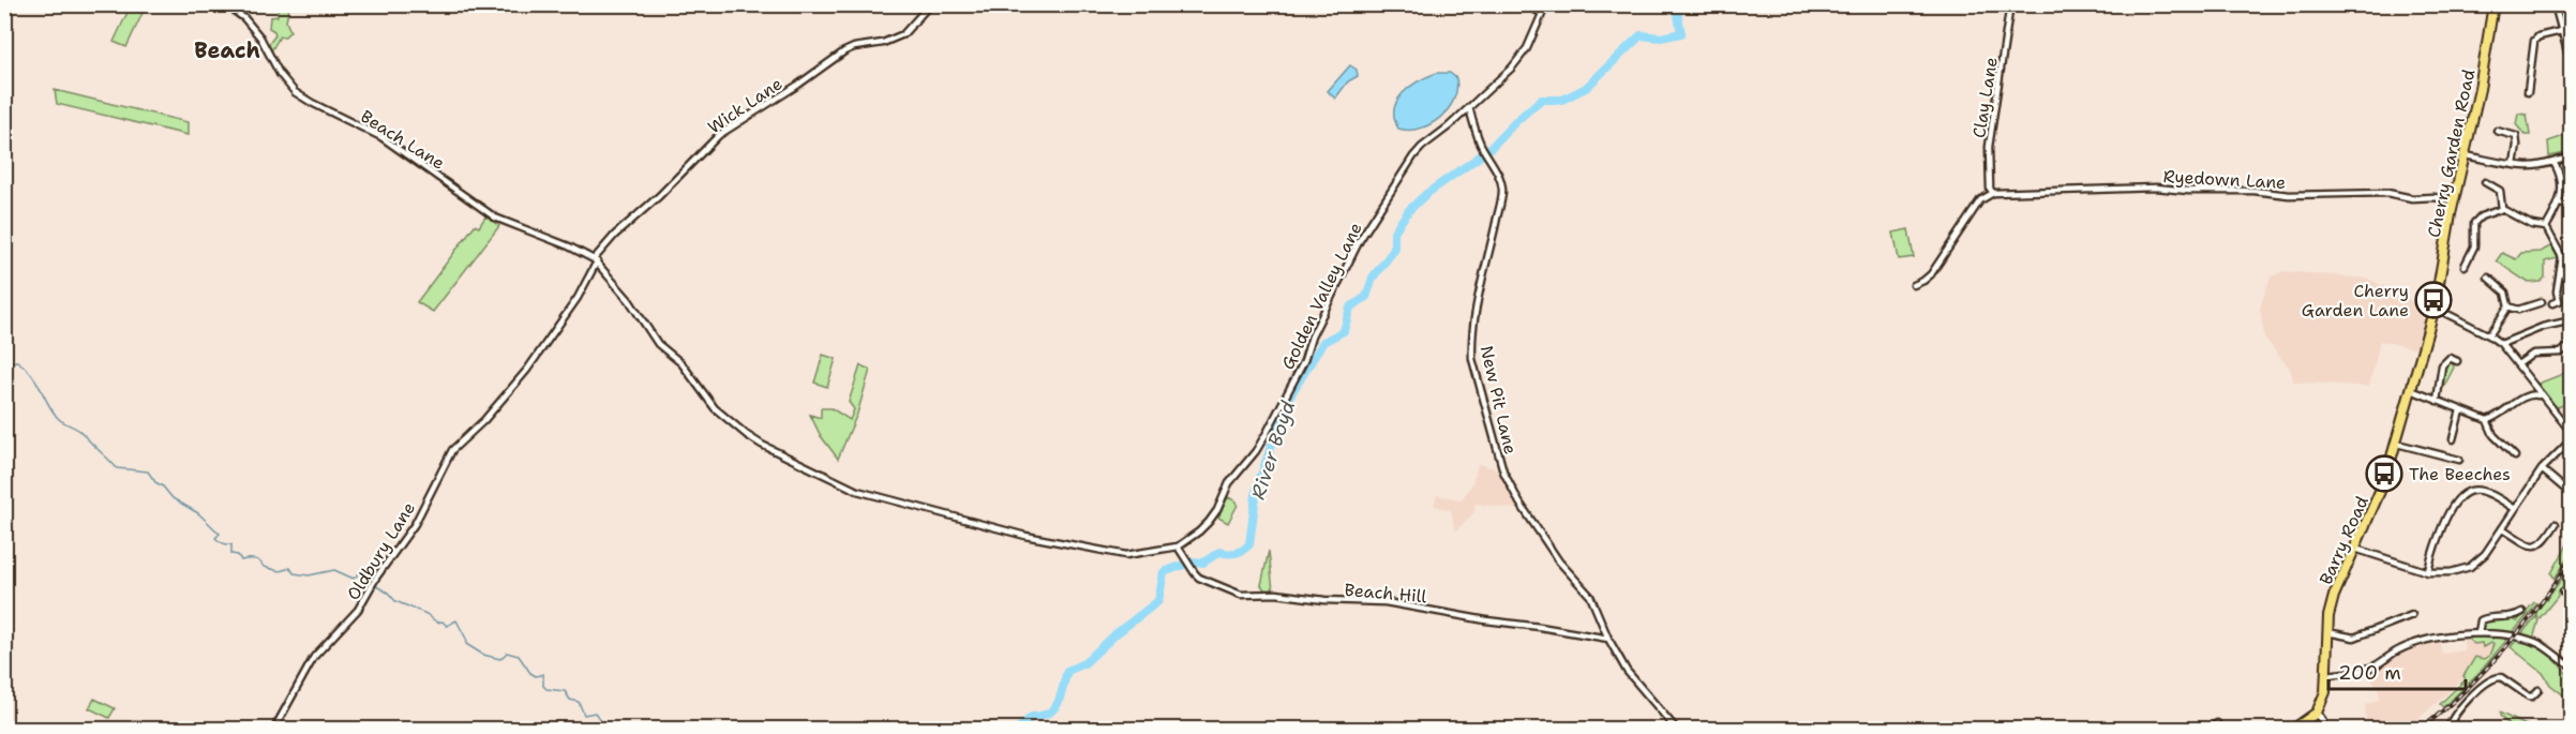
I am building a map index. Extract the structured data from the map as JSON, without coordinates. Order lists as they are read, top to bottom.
{
  "streets": {
    "main road": ["Cherry Garden Road", "Barry Road"],
    "street": [
      "Clay Lane",
      "Wick Lane",
      "Beach Lane",
      "Ryedown Lane",
      "Golden Valley Lane",
      "New Pit Lane",
      "Oldbury Lane",
      "Beach Hill"
    ]
  },
  "crossings": [
    ["Clay Lane", "Ryedown Lane"],
    ["Wick Lane", "Beach Lane"],
    ["Wick Lane", "Oldbury Lane"],
    ["Beach Lane", "Oldbury Lane"],
    ["Cherry Garden Road", "Ryedown Lane"],
    ["Cherry Garden Road", "Barry Road"],
    ["Golden Valley Lane", "New Pit Lane"],
    ["Golden Valley Lane", "Beach Hill"],
    ["New Pit Lane", "Beach Hill"]
  ],
  "districts": ["Beach"],
  "water": ["River Boyd"],
  "places": {
    "bus stop": ["Cherry Garden Lane", "The Beeches"]
  },
  "scale_bar": "200 m"
}
